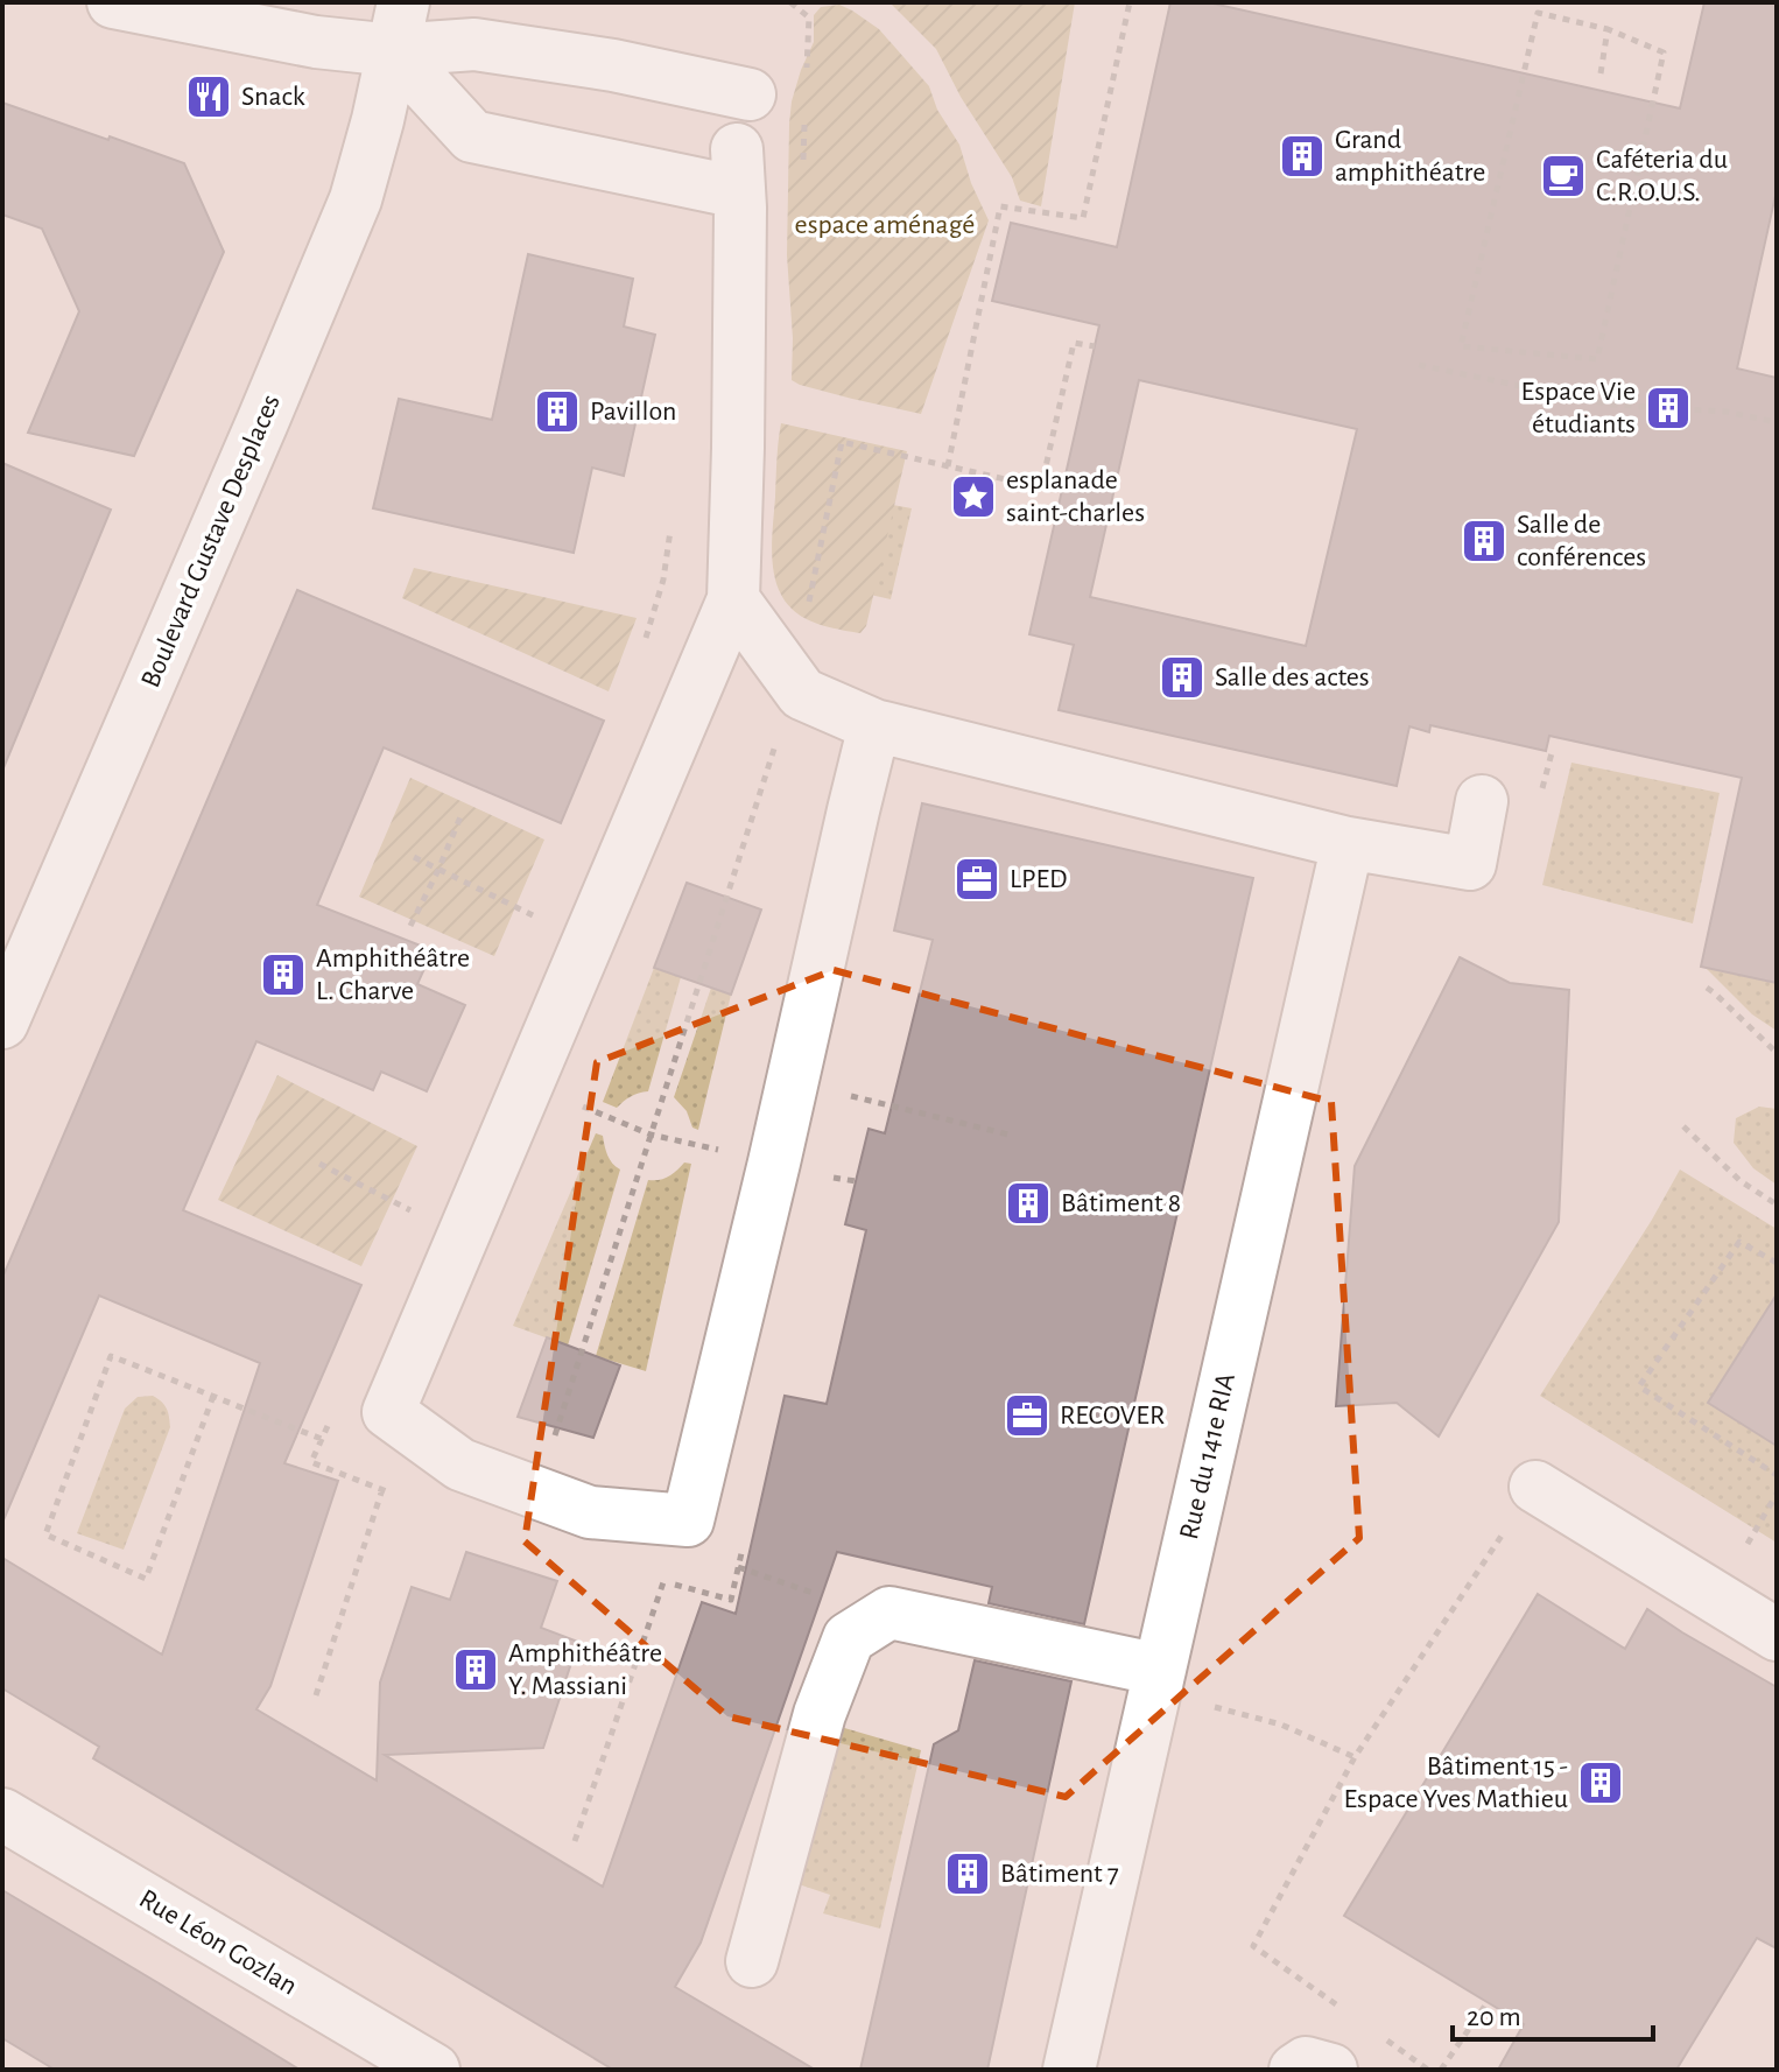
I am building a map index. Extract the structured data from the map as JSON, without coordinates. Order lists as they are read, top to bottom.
{
  "streets": {
    "street": ["Boulevard Gustave Desplaces", "Rue du 141e RIA", "Rue Léon Gozlan"]
  },
  "parks": ["espace aménagé"],
  "places": {
    "restaurant": ["Snack"],
    "building": [
      "Grand amphithéatre",
      "Espace Vie étudiants",
      "Pavillon",
      "Salle de conférences",
      "Salle des actes",
      "Amphithéâtre L. Charve",
      "Bâtiment 8",
      "Amphithéâtre Y. Massiani",
      "Bâtiment 15 - Espace Yves Mathieu",
      "Bâtiment 7"
    ],
    "cafe": ["Caféteria du C.R.O.U.S."],
    "place": ["esplanade saint-charles"],
    "office": ["LPED", "RECOVER"]
  },
  "scale_bar": "20 m"
}
